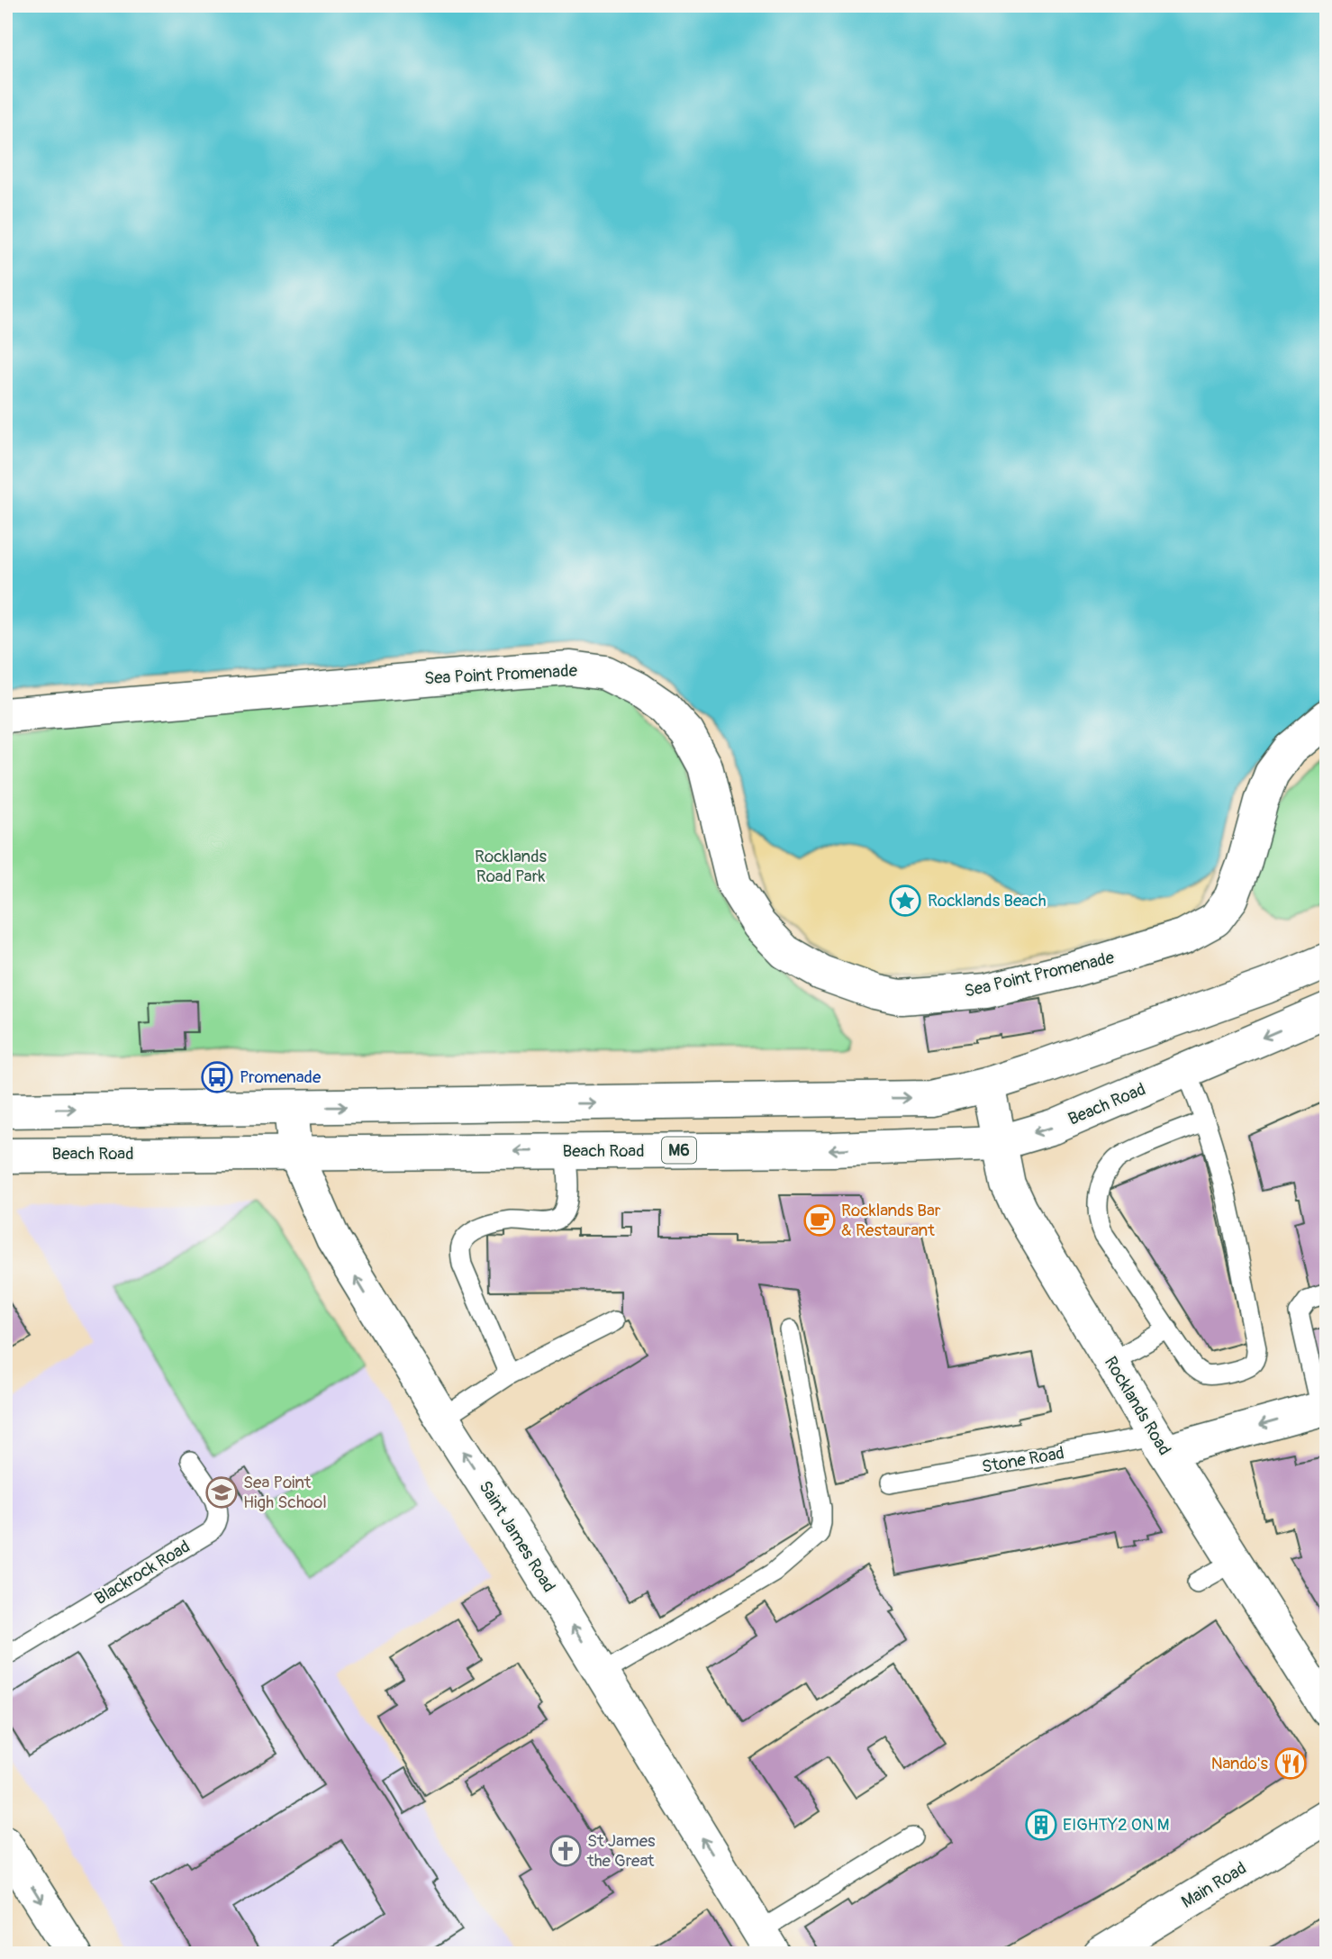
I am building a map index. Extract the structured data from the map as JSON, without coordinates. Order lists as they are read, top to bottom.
{
  "streets": {
    "street": [
      "Sea Point Promenade",
      "Beach Road",
      "M6",
      "Rocklands Road",
      "Stone Road",
      "Saint James Road",
      "Main Road"
    ],
    "lane": ["Blackrock Road"]
  },
  "crossings": [
    ["Beach Road", "Rocklands Road"],
    ["Beach Road", "Saint James Road"],
    ["Rocklands Road", "Stone Road"]
  ],
  "one_way": ["Stone Road", "Saint James Road"],
  "parks": ["Rocklands Road Park"],
  "places": {
    "place": ["Rocklands Beach"],
    "bus stop": ["Promenade"],
    "cafe": ["Rocklands Bar & Restaurant"],
    "school or university": ["Sea Point High School"],
    "restaurant": ["Nando's"],
    "building": ["EIGHTY2 ON M"],
    "church": ["St James the Great"]
  }
}
